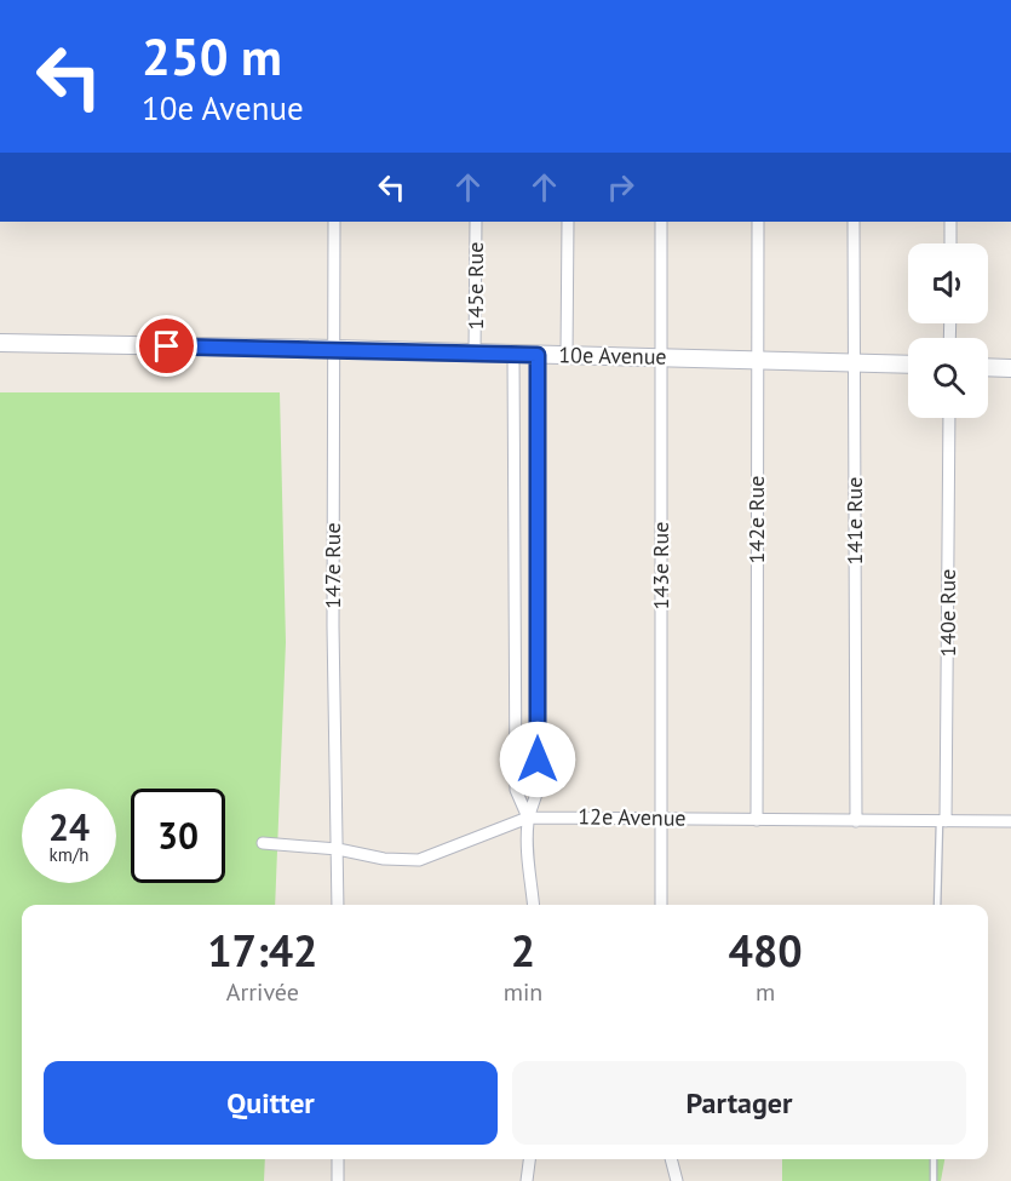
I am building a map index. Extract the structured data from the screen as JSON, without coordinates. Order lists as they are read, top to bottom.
{
  "streets": {
    "street": [
      "145e Rue",
      "10e Avenue",
      "142e Rue",
      "141e Rue",
      "147e Rue",
      "143e Rue",
      "140e Rue",
      "12e Avenue"
    ]
  },
  "crossings": [
    ["145e Rue", "10e Avenue"],
    ["10e Avenue", "142e Rue"],
    ["10e Avenue", "141e Rue"],
    ["10e Avenue", "147e Rue"],
    ["10e Avenue", "143e Rue"],
    ["142e Rue", "12e Avenue"],
    ["141e Rue", "12e Avenue"],
    ["147e Rue", "12e Avenue"],
    ["143e Rue", "12e Avenue"],
    ["140e Rue", "12e Avenue"]
  ],
  "page": {
    "turn": ["250 m", "10e Avenue"],
    "speed": "24 km/h",
    "limit": "30",
    "eta": [
      "17:42",
      "Arrivée",
      "2",
      "min",
      "480",
      "m"
    ],
    "buttons": ["Quitter", "Partager"]
  }
}
